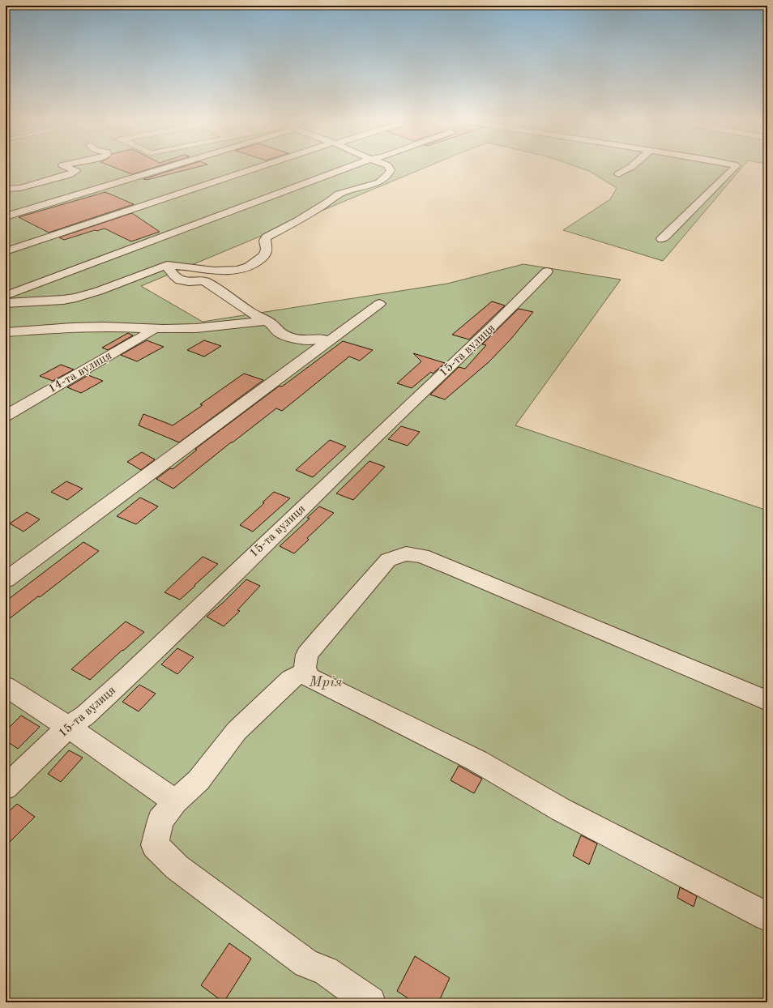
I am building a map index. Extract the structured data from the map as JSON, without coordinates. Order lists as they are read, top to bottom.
{
  "streets": {
    "street": ["15-та вулиця", "14-та вулиця"]
  },
  "parks": ["Мрія"]
}
